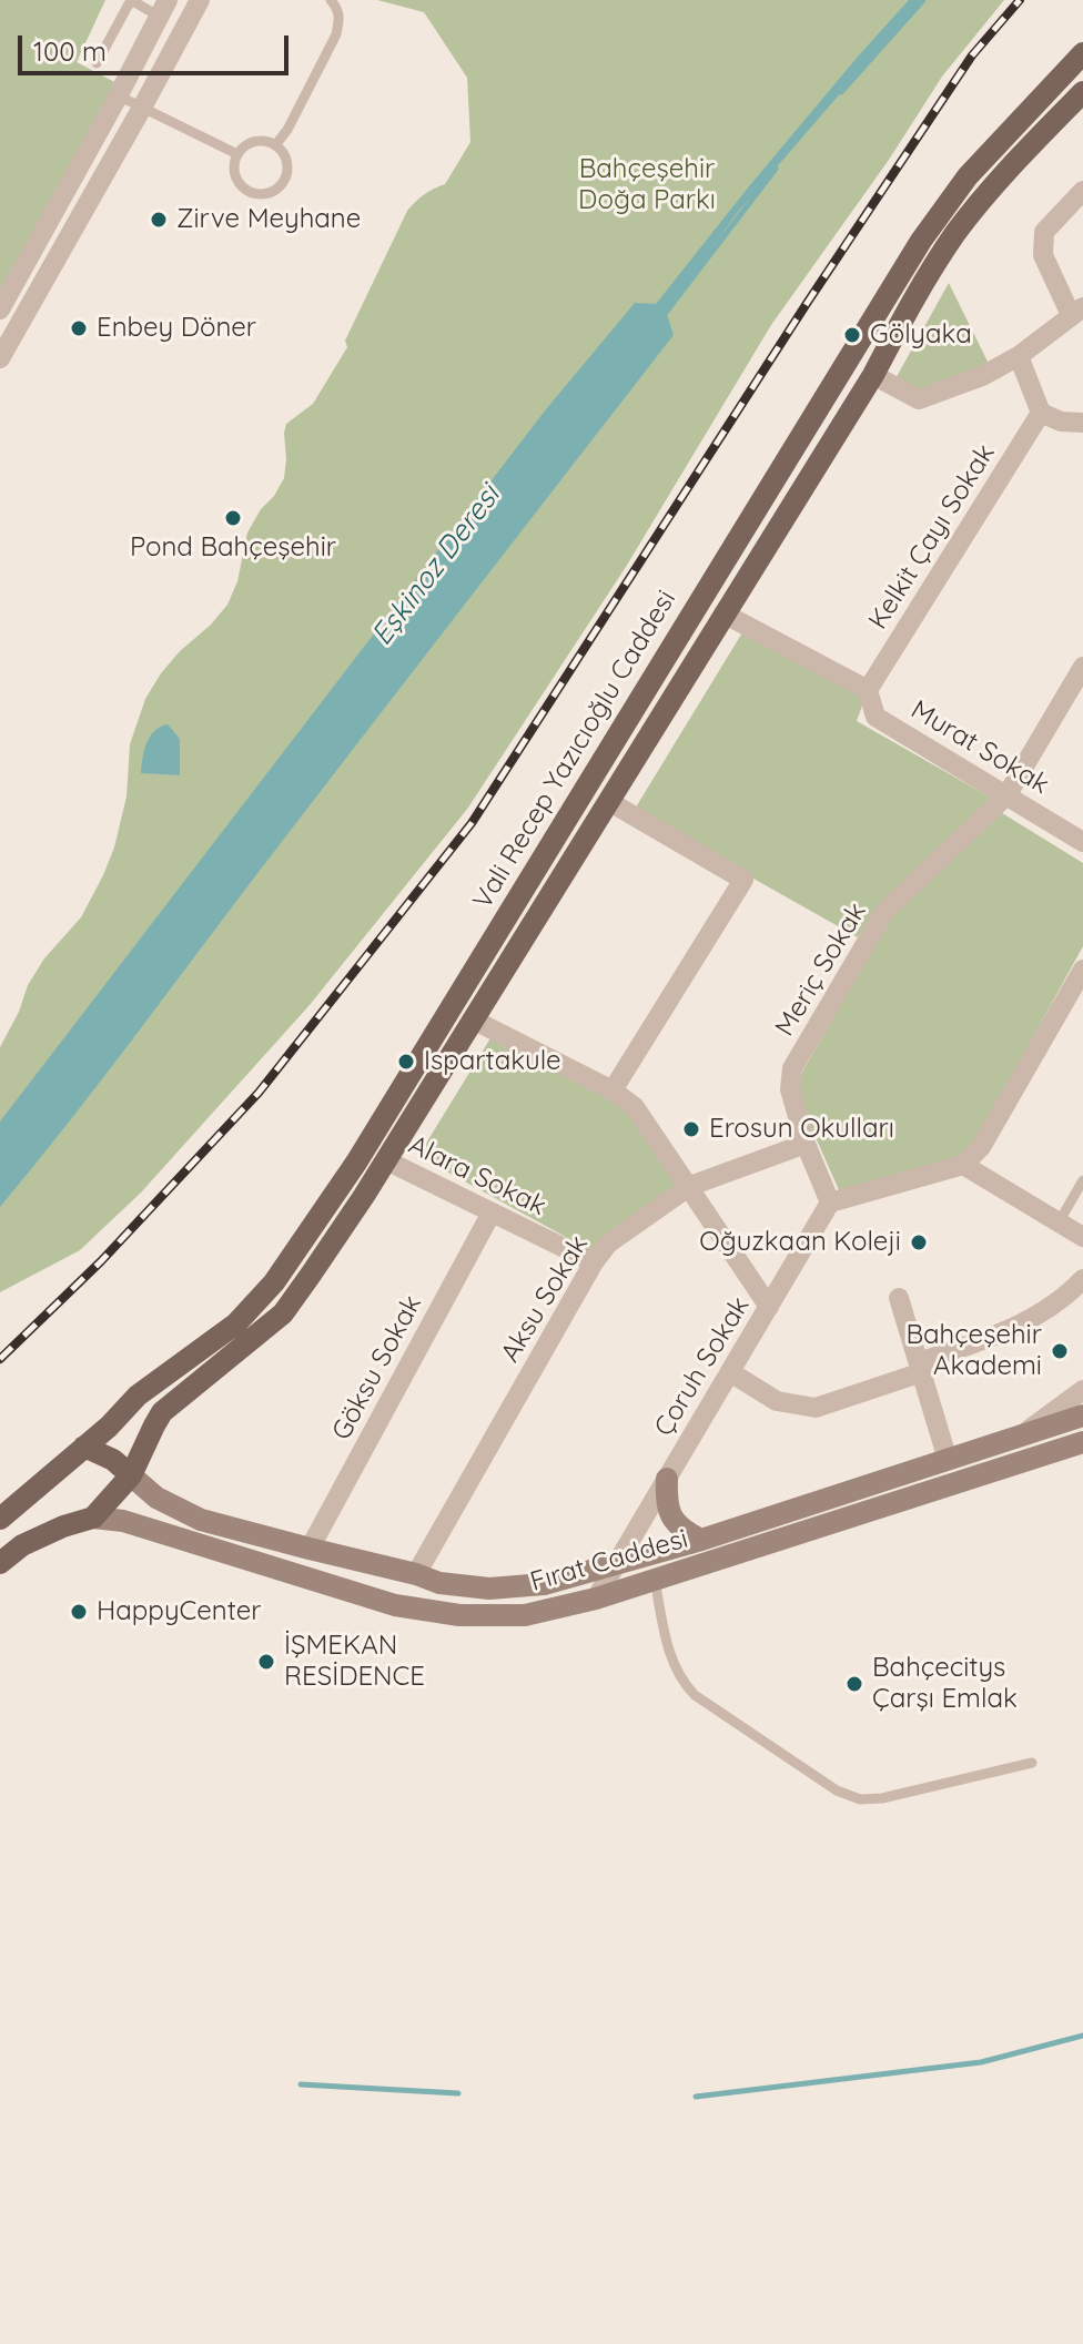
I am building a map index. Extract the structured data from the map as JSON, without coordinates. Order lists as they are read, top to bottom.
{
  "streets": {
    "main road": ["Vali Recep Yazıcıoğlu Caddesi", "Fırat Caddesi"],
    "street": [
      "Kelkit Çayı Sokak",
      "Murat Sokak",
      "Meriç Sokak",
      "Alara Sokak",
      "Aksu Sokak",
      "Çoruh Sokak",
      "Göksu Sokak"
    ]
  },
  "crossings": [
    ["Kelkit Çayı Sokak", "Murat Sokak"],
    ["Murat Sokak", "Vali Recep Yazıcıoğlu Caddesi"],
    ["Murat Sokak", "Meriç Sokak"],
    ["Vali Recep Yazıcıoğlu Caddesi", "Alara Sokak"],
    ["Vali Recep Yazıcıoğlu Caddesi", "Fırat Caddesi"],
    ["Meriç Sokak", "Aksu Sokak"],
    ["Meriç Sokak", "Çoruh Sokak"],
    ["Alara Sokak", "Aksu Sokak"],
    ["Alara Sokak", "Göksu Sokak"],
    ["Aksu Sokak", "Fırat Caddesi"],
    ["Çoruh Sokak", "Fırat Caddesi"],
    ["Göksu Sokak", "Fırat Caddesi"]
  ],
  "water": ["Eşkinoz Deresi"],
  "parks": ["Bahçeşehir Doğa Parkı"],
  "places": [
    "Zirve Meyhane",
    "Enbey Döner",
    "Gölyaka",
    "Pond Bahçeşehir",
    "Ispartakule",
    "Erosun Okulları",
    "Oğuzkaan Koleji",
    "Bahçeşehir Akademi",
    "HappyCenter",
    "İŞMEKAN RESİDENCE",
    "Bahçecitys Çarşı Emlak"
  ],
  "scale_bar": "100 m"
}
